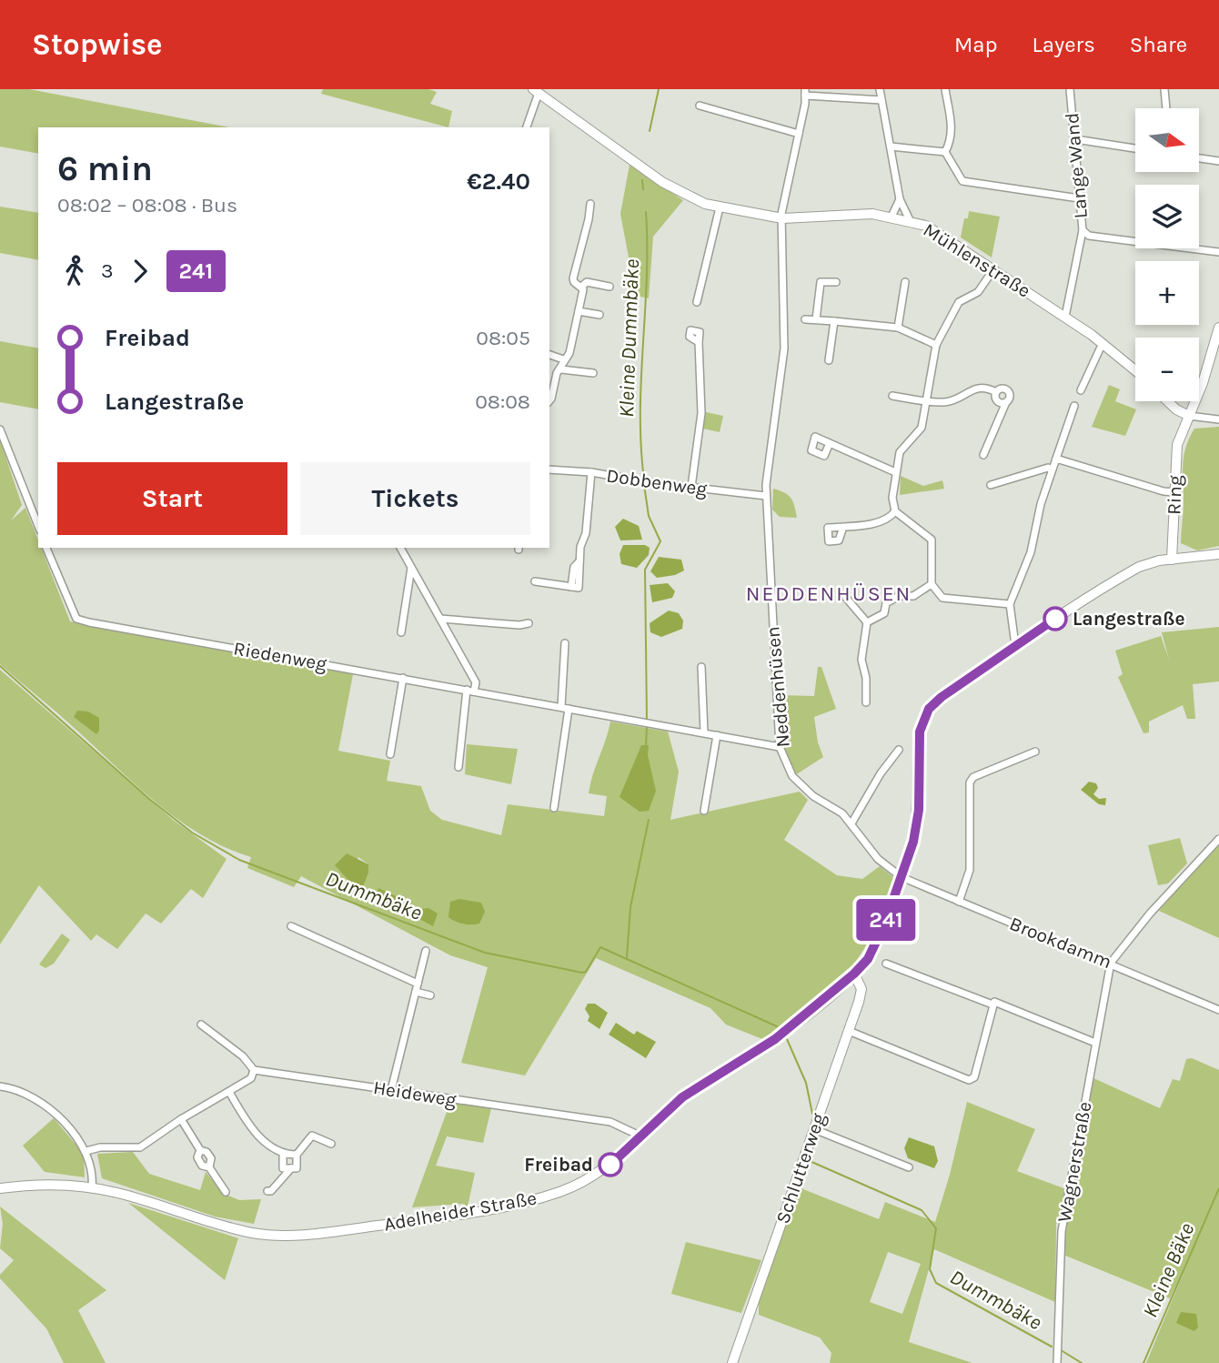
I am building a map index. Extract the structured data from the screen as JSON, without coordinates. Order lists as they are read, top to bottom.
{
  "streets": {
    "street": [
      "Lange Wand",
      "Mühlenstraße",
      "Dobbenweg",
      "Ring",
      "Riedenweg",
      "Neddenhüsen",
      "Brookdamm",
      "Heideweg",
      "Wagnerstraße",
      "Schlutterweg",
      "Adelheider Straße"
    ]
  },
  "crossings": [
    ["Lange Wand", "Mühlenstraße"],
    ["Mühlenstraße", "Neddenhüsen"],
    ["Dobbenweg", "Neddenhüsen"],
    ["Ring", "Adelheider Straße"],
    ["Riedenweg", "Neddenhüsen"],
    ["Neddenhüsen", "Brookdamm"],
    ["Neddenhüsen", "Adelheider Straße"],
    ["Brookdamm", "Wagnerstraße"],
    ["Brookdamm", "Adelheider Straße"],
    ["Heideweg", "Adelheider Straße"],
    ["Schlutterweg", "Adelheider Straße"]
  ],
  "districts": ["NEDDENHÜSEN"],
  "water": ["Kleine Dummbäke", "Dummbäke", "Kleine Bäke"],
  "places": ["Langestraße", "Freibad"],
  "lines": ["bus line 241"],
  "north": "right",
  "page": {
    "header": "Stopwise",
    "nav": ["Map", "Layers", "Share"],
    "on_map": "241",
    "map_buttons": ["+", "−"],
    "heading": ["6 min", "08:02 – 08:08 · Bus", "€2.40"],
    "legs": ["3", "241"],
    "list": [
      {
        "name": "Freibad",
        "value": "08:05"
      },
      {
        "name": "Langestraße",
        "value": "08:08"
      }
    ],
    "buttons": ["Start", "Tickets"]
  }
}
